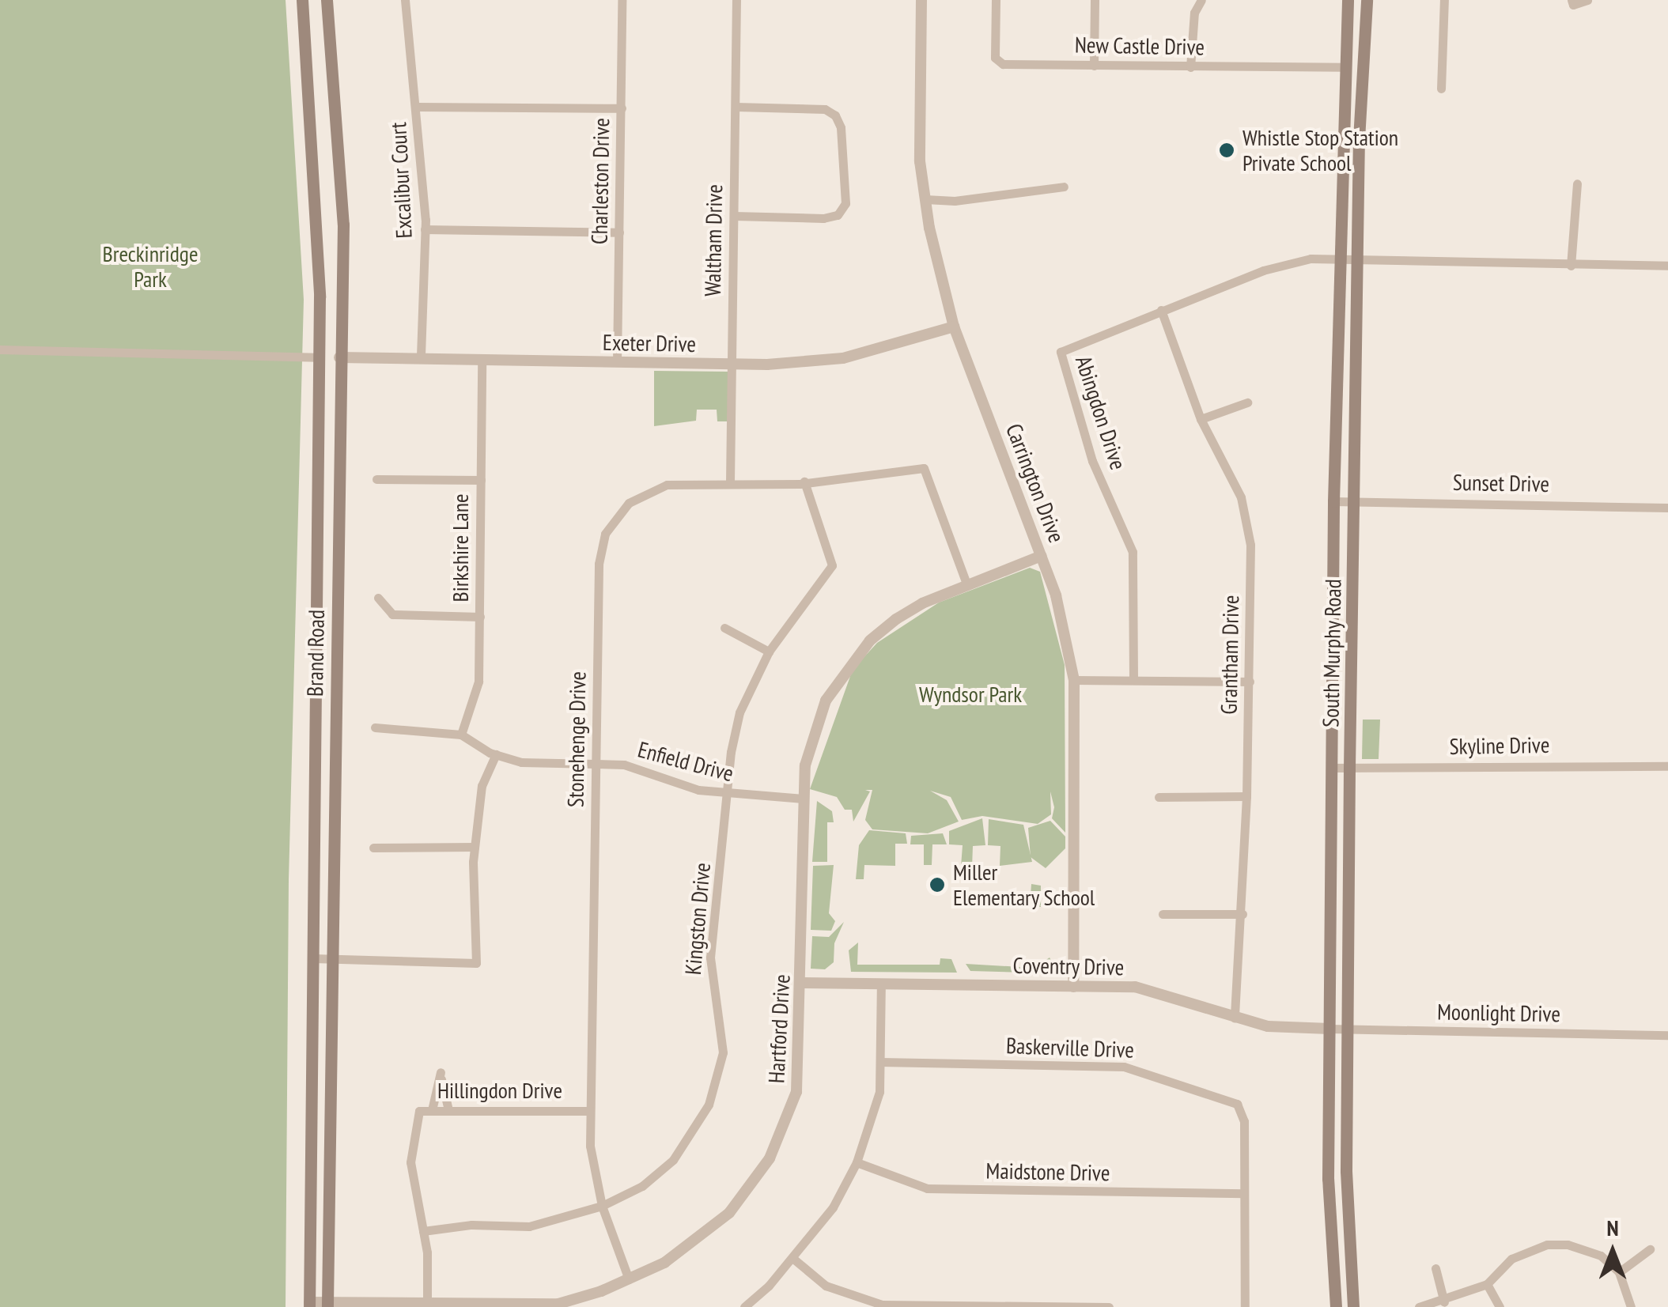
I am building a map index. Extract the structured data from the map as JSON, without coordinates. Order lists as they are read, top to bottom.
{
  "streets": {
    "main road": ["Brand Road", "South Murphy Road"],
    "street": [
      "New Castle Drive",
      "Excalibur Court",
      "Charleston Drive",
      "Waltham Drive",
      "Exeter Drive",
      "Abingdon Drive",
      "Carrington Drive",
      "Sunset Drive",
      "Birkshire Lane",
      "Grantham Drive",
      "Stonehenge Drive",
      "Skyline Drive",
      "Enfield Drive",
      "Kingston Drive",
      "Coventry Drive",
      "Moonlight Drive",
      "Hartford Drive",
      "Baskerville Drive",
      "Hillingdon Drive",
      "Maidstone Drive"
    ]
  },
  "crossings": [
    ["New Castle Drive", "South Murphy Road"],
    ["Excalibur Court", "Exeter Drive"],
    ["Charleston Drive", "Exeter Drive"],
    ["Waltham Drive", "Exeter Drive"],
    ["Waltham Drive", "Stonehenge Drive"],
    ["Exeter Drive", "Carrington Drive"],
    ["Exeter Drive", "Birkshire Lane"],
    ["Exeter Drive", "Brand Road"],
    ["Abingdon Drive", "South Murphy Road"],
    ["Abingdon Drive", "Grantham Drive"],
    ["Carrington Drive", "Coventry Drive"],
    ["Carrington Drive", "Hartford Drive"],
    ["Sunset Drive", "South Murphy Road"],
    ["Birkshire Lane", "Enfield Drive"],
    ["Brand Road", "Hartford Drive"],
    ["South Murphy Road", "Skyline Drive"],
    ["South Murphy Road", "Coventry Drive"],
    ["South Murphy Road", "Moonlight Drive"],
    ["Grantham Drive", "Coventry Drive"],
    ["Stonehenge Drive", "Enfield Drive"],
    ["Stonehenge Drive", "Kingston Drive"],
    ["Stonehenge Drive", "Hartford Drive"],
    ["Stonehenge Drive", "Hillingdon Drive"],
    ["Enfield Drive", "Kingston Drive"],
    ["Enfield Drive", "Hartford Drive"],
    ["Kingston Drive", "Hillingdon Drive"],
    ["Coventry Drive", "Moonlight Drive"],
    ["Coventry Drive", "Hartford Drive"],
    ["Hartford Drive", "Hillingdon Drive"],
    ["Baskerville Drive", "Maidstone Drive"]
  ],
  "parks": ["Breckinridge Park", "Wyndsor Park"],
  "places": ["Whistle Stop Station Private School", "Miller Elementary School"],
  "north": "top"
}
